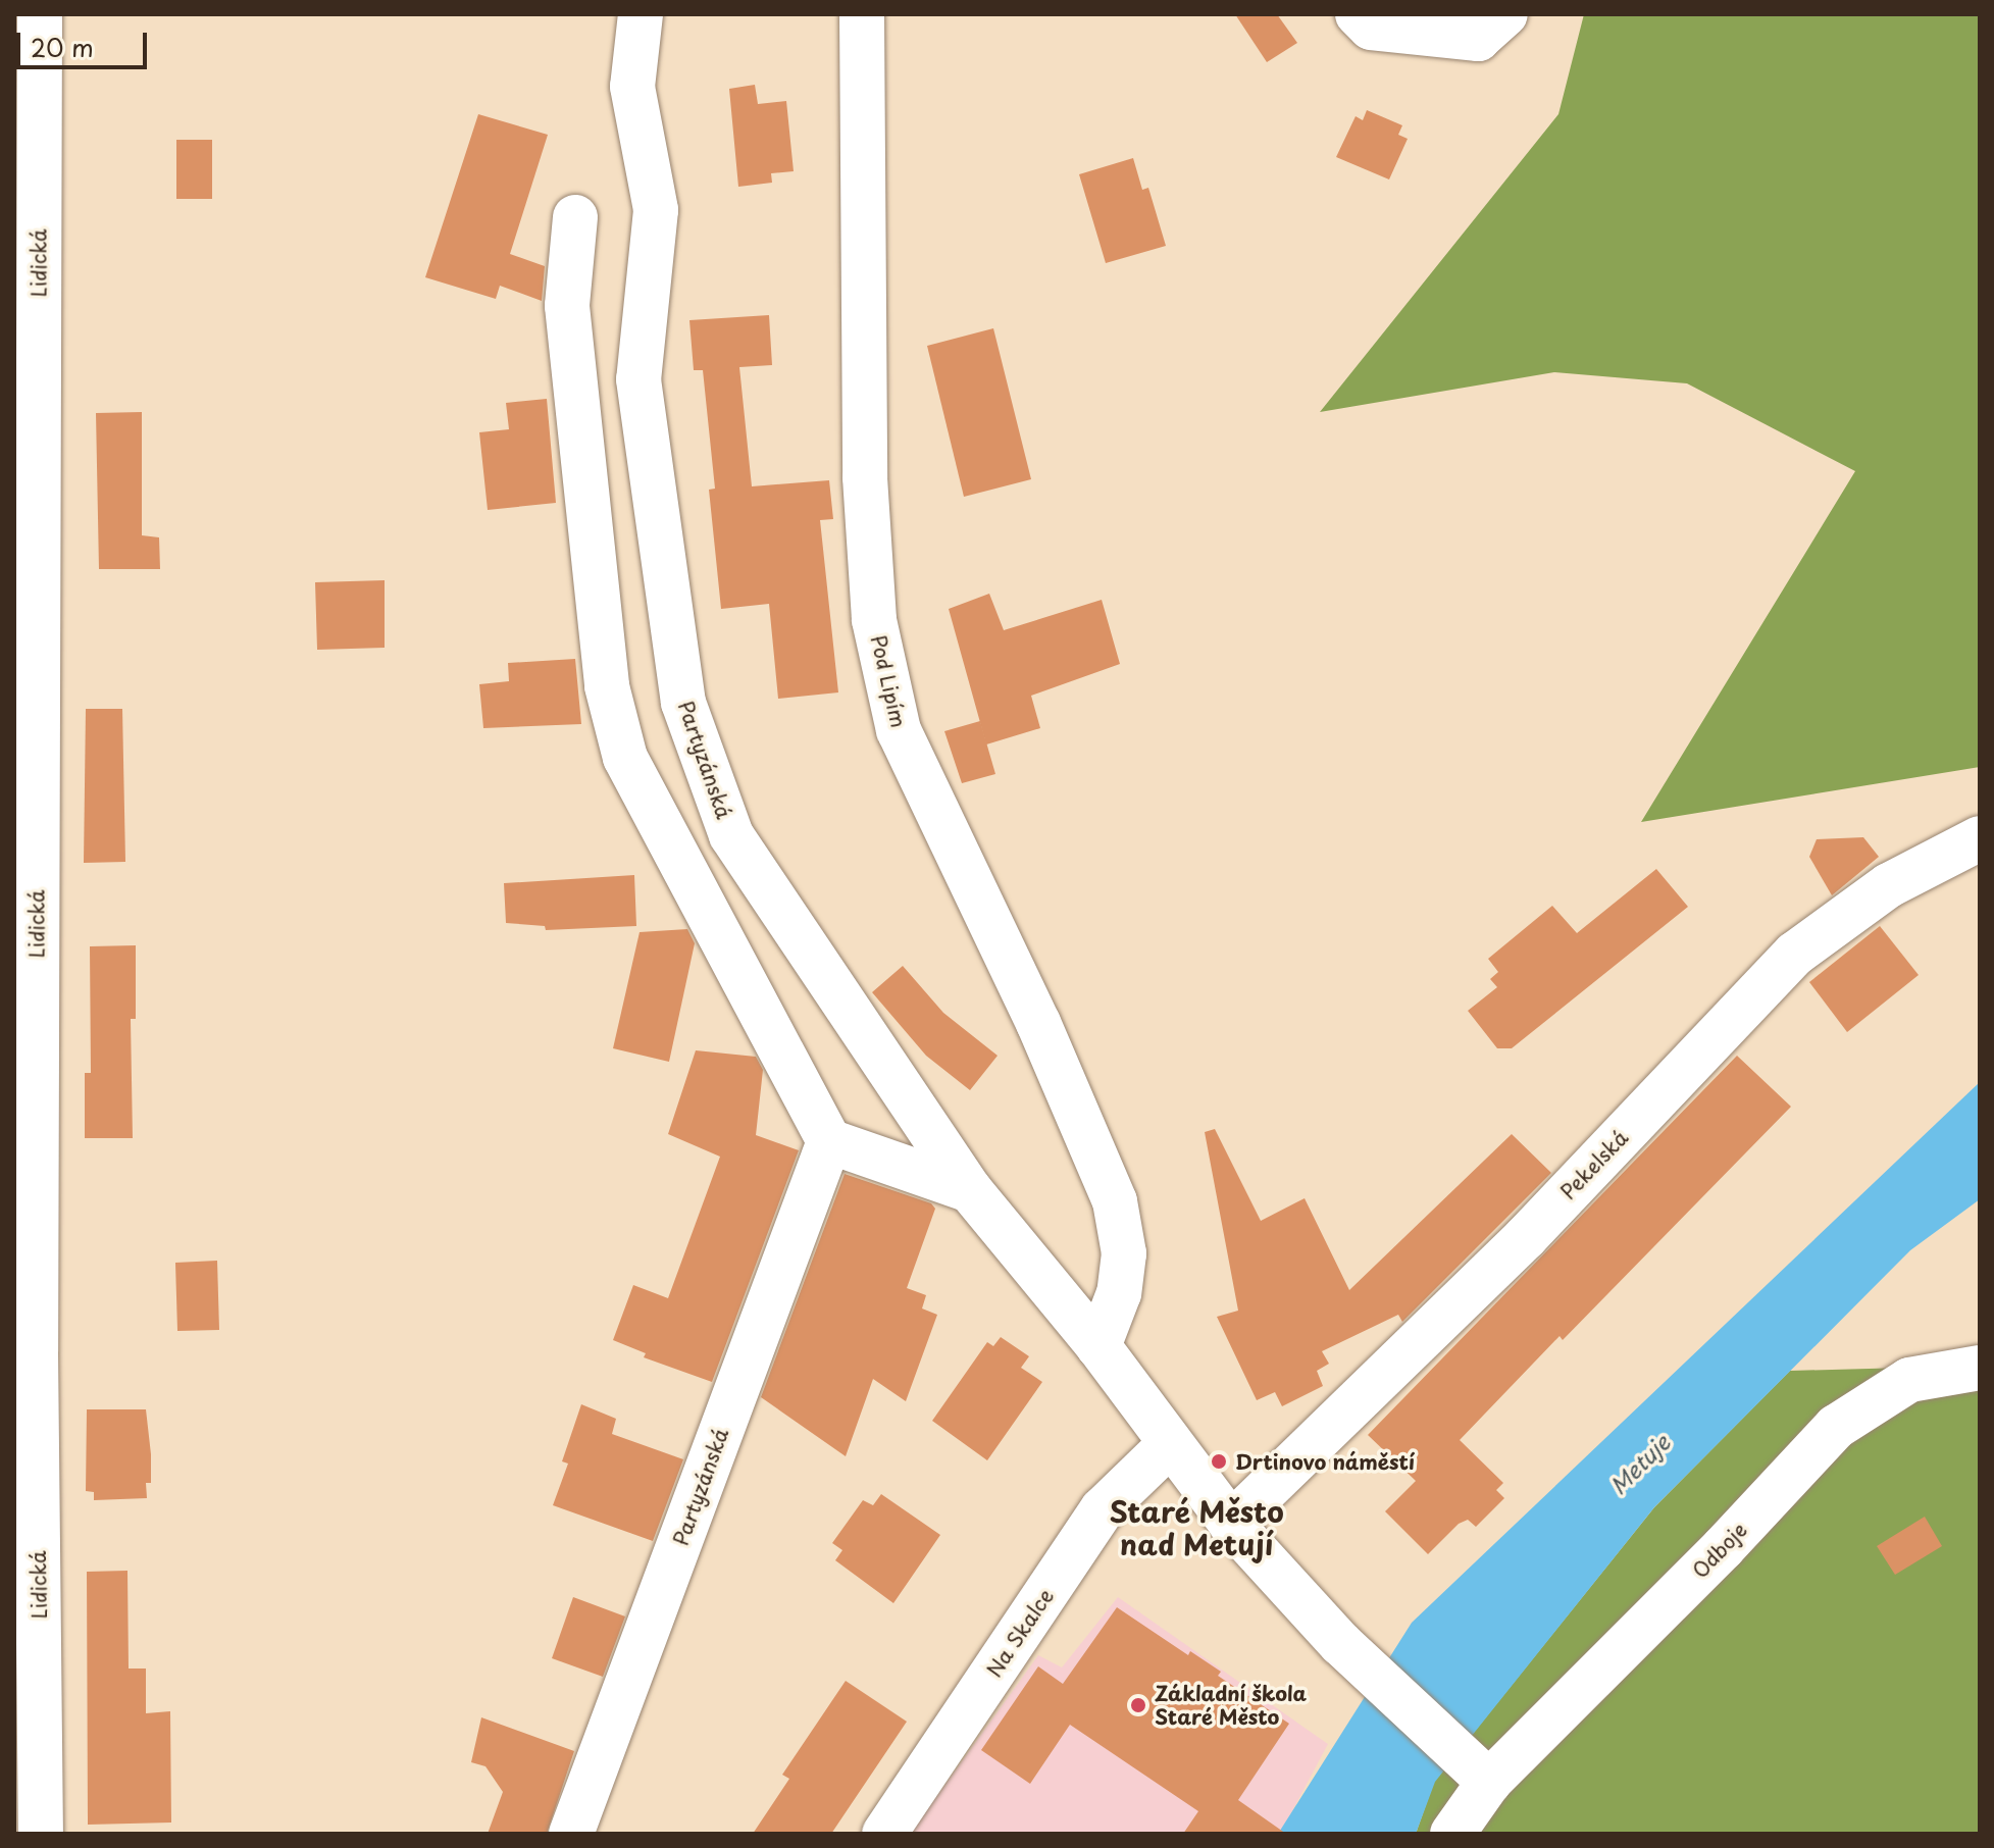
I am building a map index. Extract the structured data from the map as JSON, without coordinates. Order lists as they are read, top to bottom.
{
  "streets": {
    "street": [
      "Lidická",
      "Pod Lipím",
      "Partyzánská",
      "Pekelská",
      "Odboje",
      "Na Skalce"
    ]
  },
  "districts": ["Staré Město nad Metují"],
  "water": ["Metuje"],
  "places": ["Drtinovo náměstí", "Základní škola Staré Město"],
  "scale_bar": "20 m"
}
